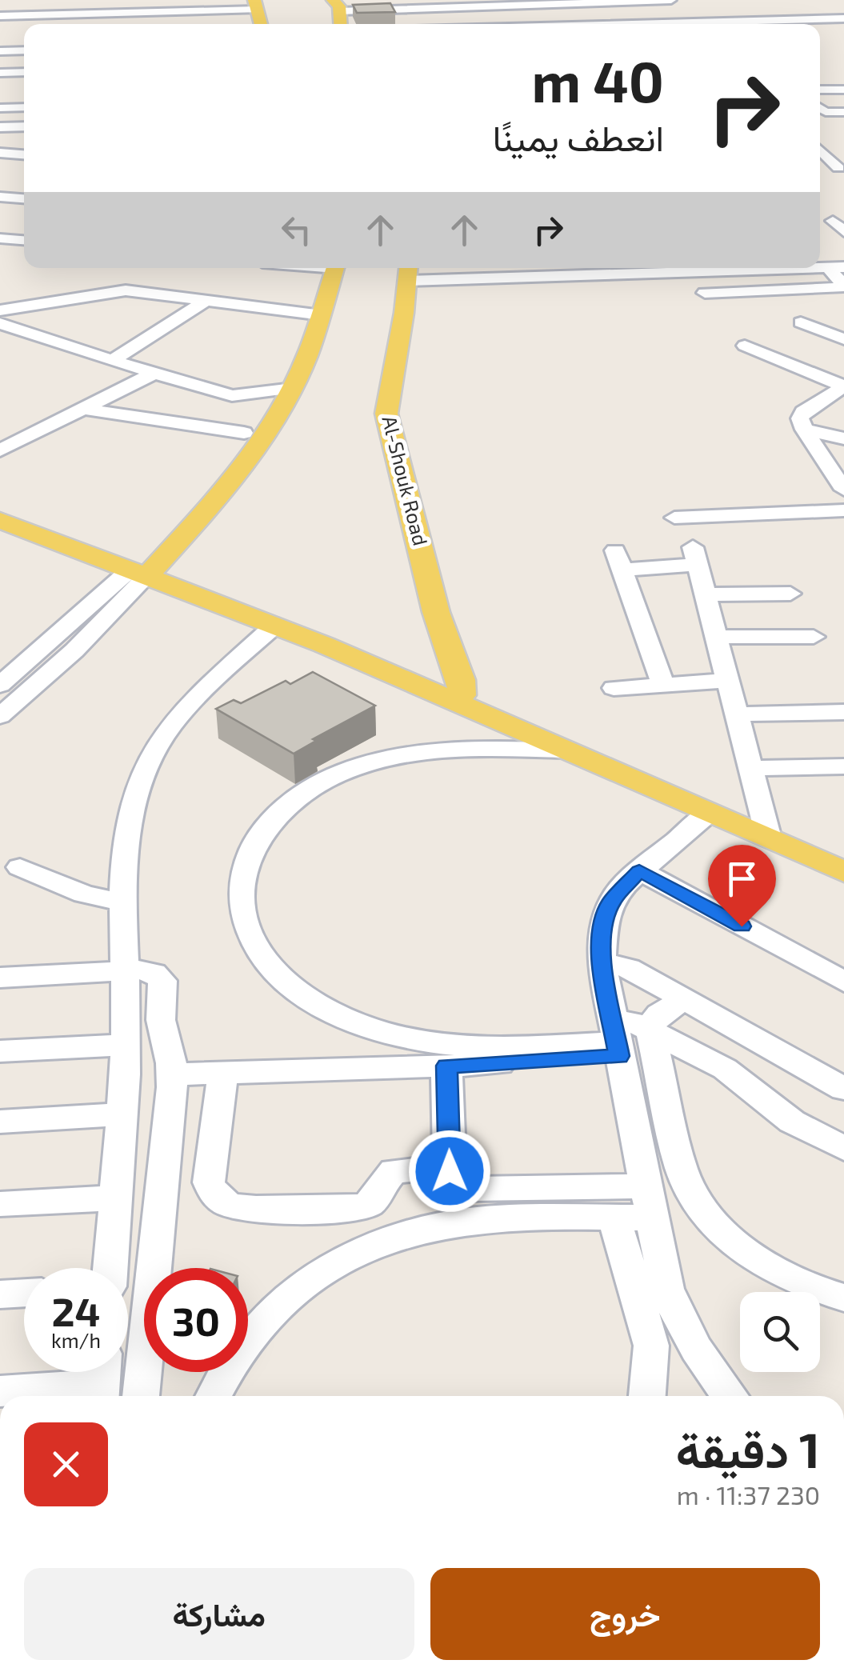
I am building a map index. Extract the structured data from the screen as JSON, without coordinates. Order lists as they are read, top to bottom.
{
  "streets": {
    "main road": ["Al-Shouk Road"]
  },
  "page": {
    "turn": ["40 m", "انعطف يمينًا"],
    "speed": "24 km/h",
    "limit": "30",
    "heading": ["1 دقيقة", "230 m · 11:37"],
    "buttons": ["خروج", "مشاركة"]
  }
}
